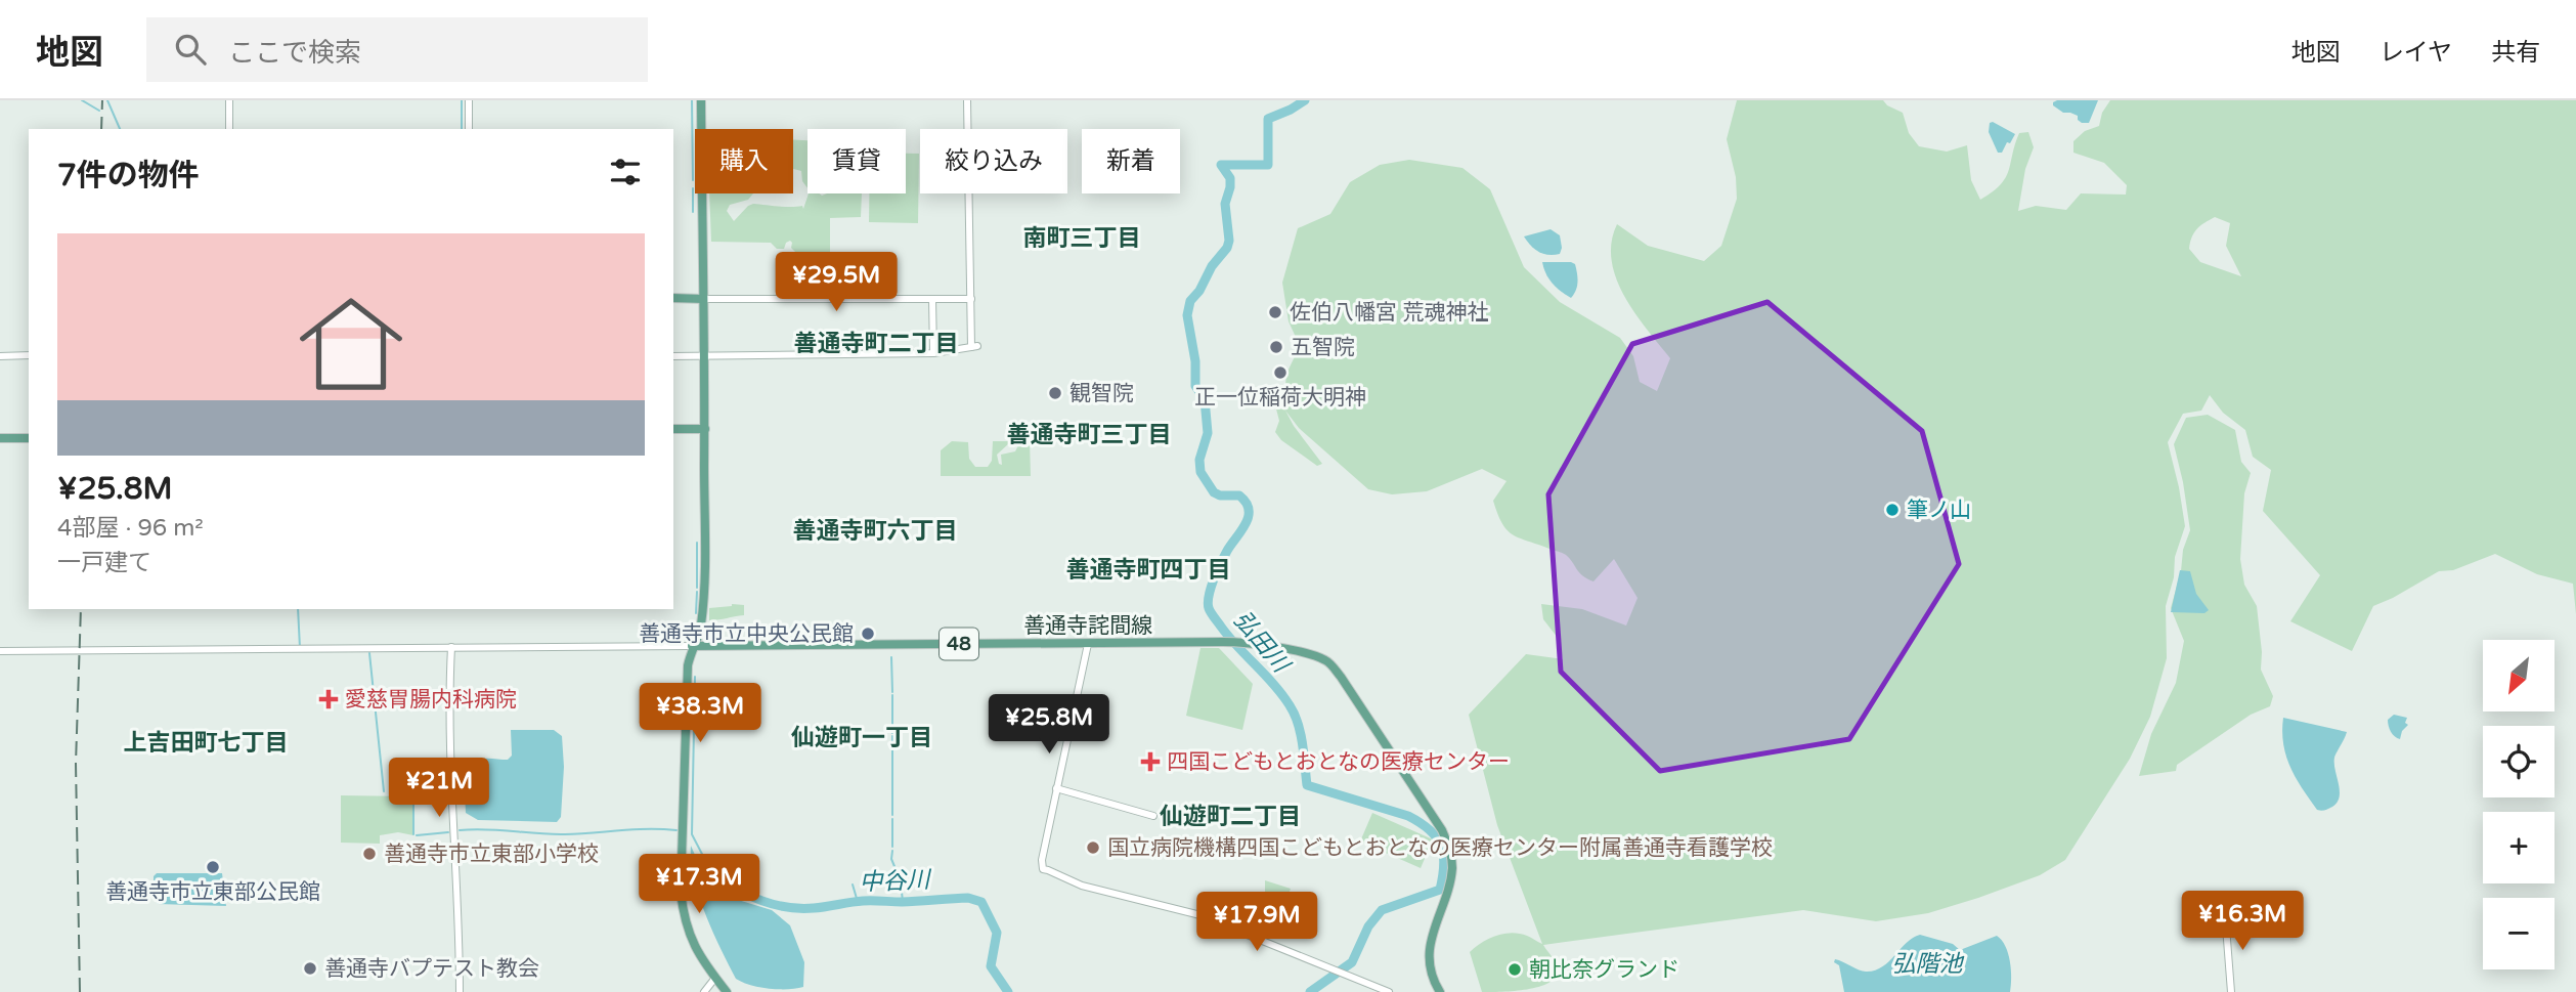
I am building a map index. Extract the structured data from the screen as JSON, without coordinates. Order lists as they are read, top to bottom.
{
  "streets": {
    "main road": ["善通寺詫間線", "48"]
  },
  "districts": [
    "南町三丁目",
    "善通寺町二丁目",
    "善通寺町三丁目",
    "善通寺町六丁目",
    "善通寺町四丁目",
    "仙遊町一丁目",
    "上吉田町七丁目",
    "仙遊町二丁目"
  ],
  "water": ["弘田川", "中谷川", "弘階池"],
  "places": {
    "other": [
      "佐伯八幡宮 荒魂神社",
      "五智院",
      "正一位稲荷大明神",
      "観智院",
      "筆ノ山",
      "善通寺市立中央公民館",
      "国立病院機構四国こどもとおとなの医療センター附属善通寺看護学校",
      "善通寺市立東部小学校",
      "善通寺市立東部公民館",
      "善通寺バプテスト教会",
      "朝比奈グランド"
    ],
    "health": ["愛慈胃腸内科病院", "四国こどもとおとなの医療センター"]
  },
  "north": "bottom left",
  "page": {
    "header": "地図",
    "search": "ここで検索",
    "nav": ["地図", "レイヤ", "共有"],
    "chip": [
      "購入",
      "賃貸",
      "絞り込み",
      "新着"
    ],
    "heading": "7件の物件",
    "list": [
      {
        "name": "¥25.8M",
        "note": "4部屋 · 96 m² · 一戸建て"
      }
    ],
    "price": [
      "¥29.5M",
      "¥38.3M",
      "¥25.8M",
      "¥21M",
      "¥17.3M",
      "¥16.3M",
      "¥17.9M"
    ],
    "map_buttons": ["+", "−"]
  }
}
